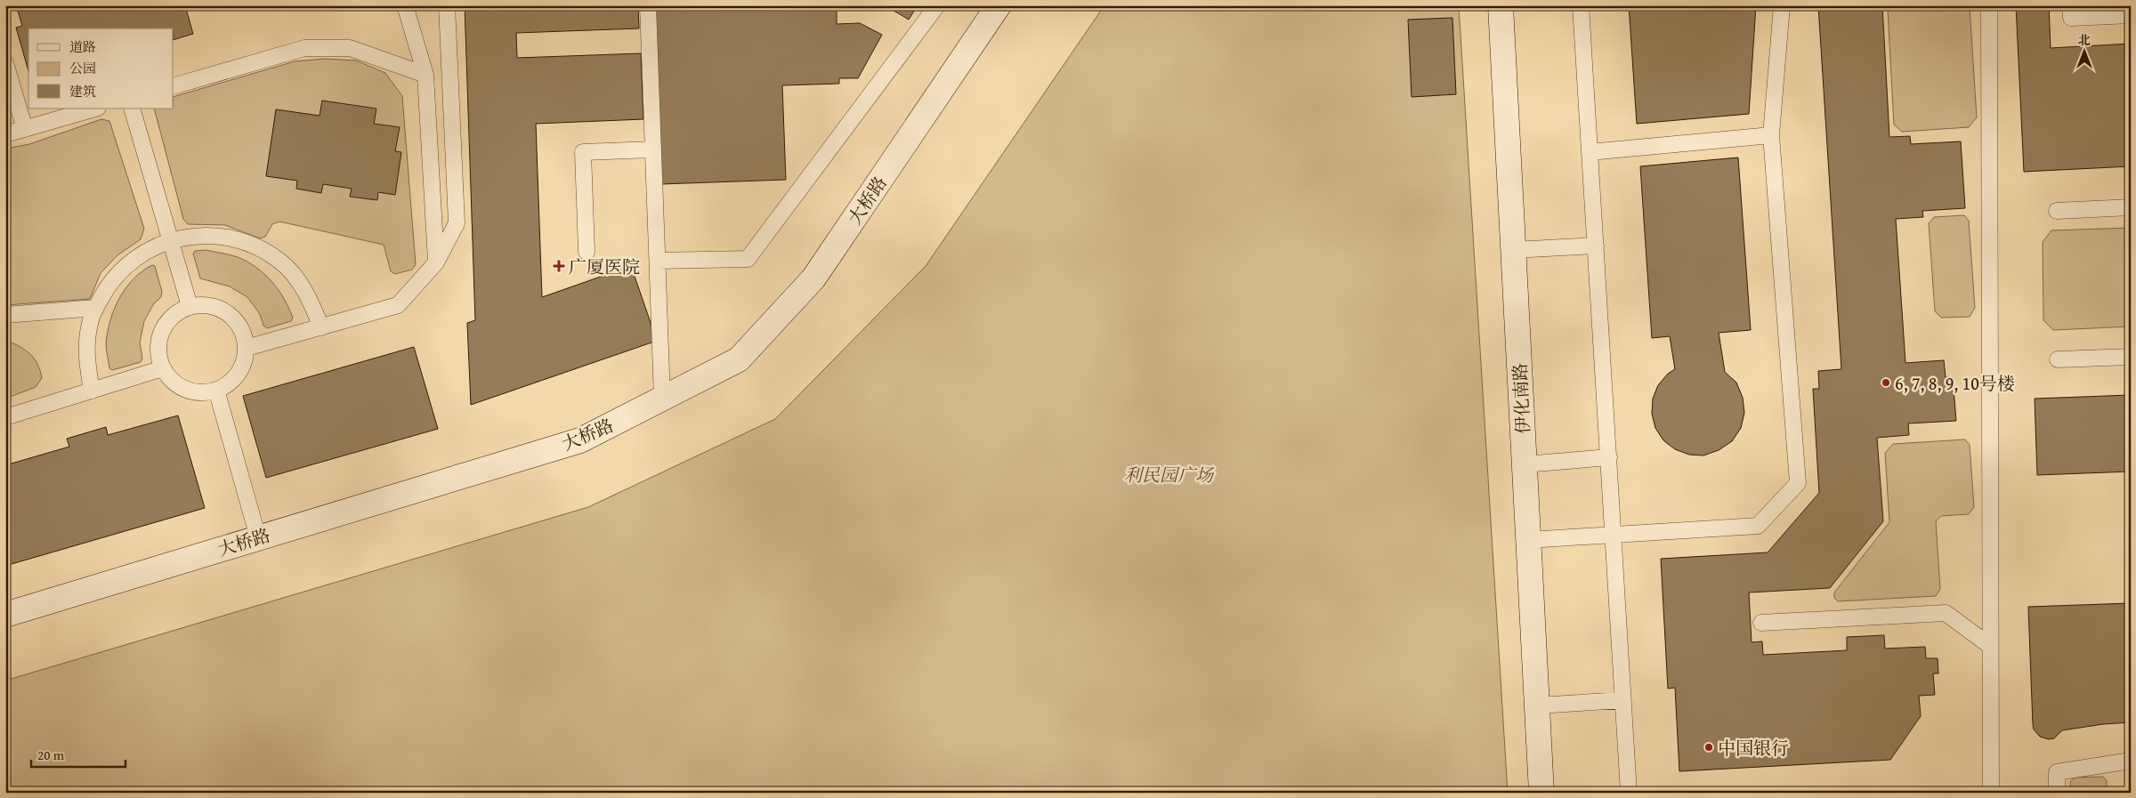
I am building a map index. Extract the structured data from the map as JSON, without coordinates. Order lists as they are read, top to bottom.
{
  "streets": {
    "main road": ["大桥路", "伊化南路"]
  },
  "parks": ["利民园广场"],
  "places": {
    "health": ["广厦医院"],
    "other": ["6, 7, 8, 9, 10号楼", "中国银行"]
  },
  "legend": ["道路", "公园", "建筑"],
  "scale_bar": "20 m",
  "north": "top"
}
